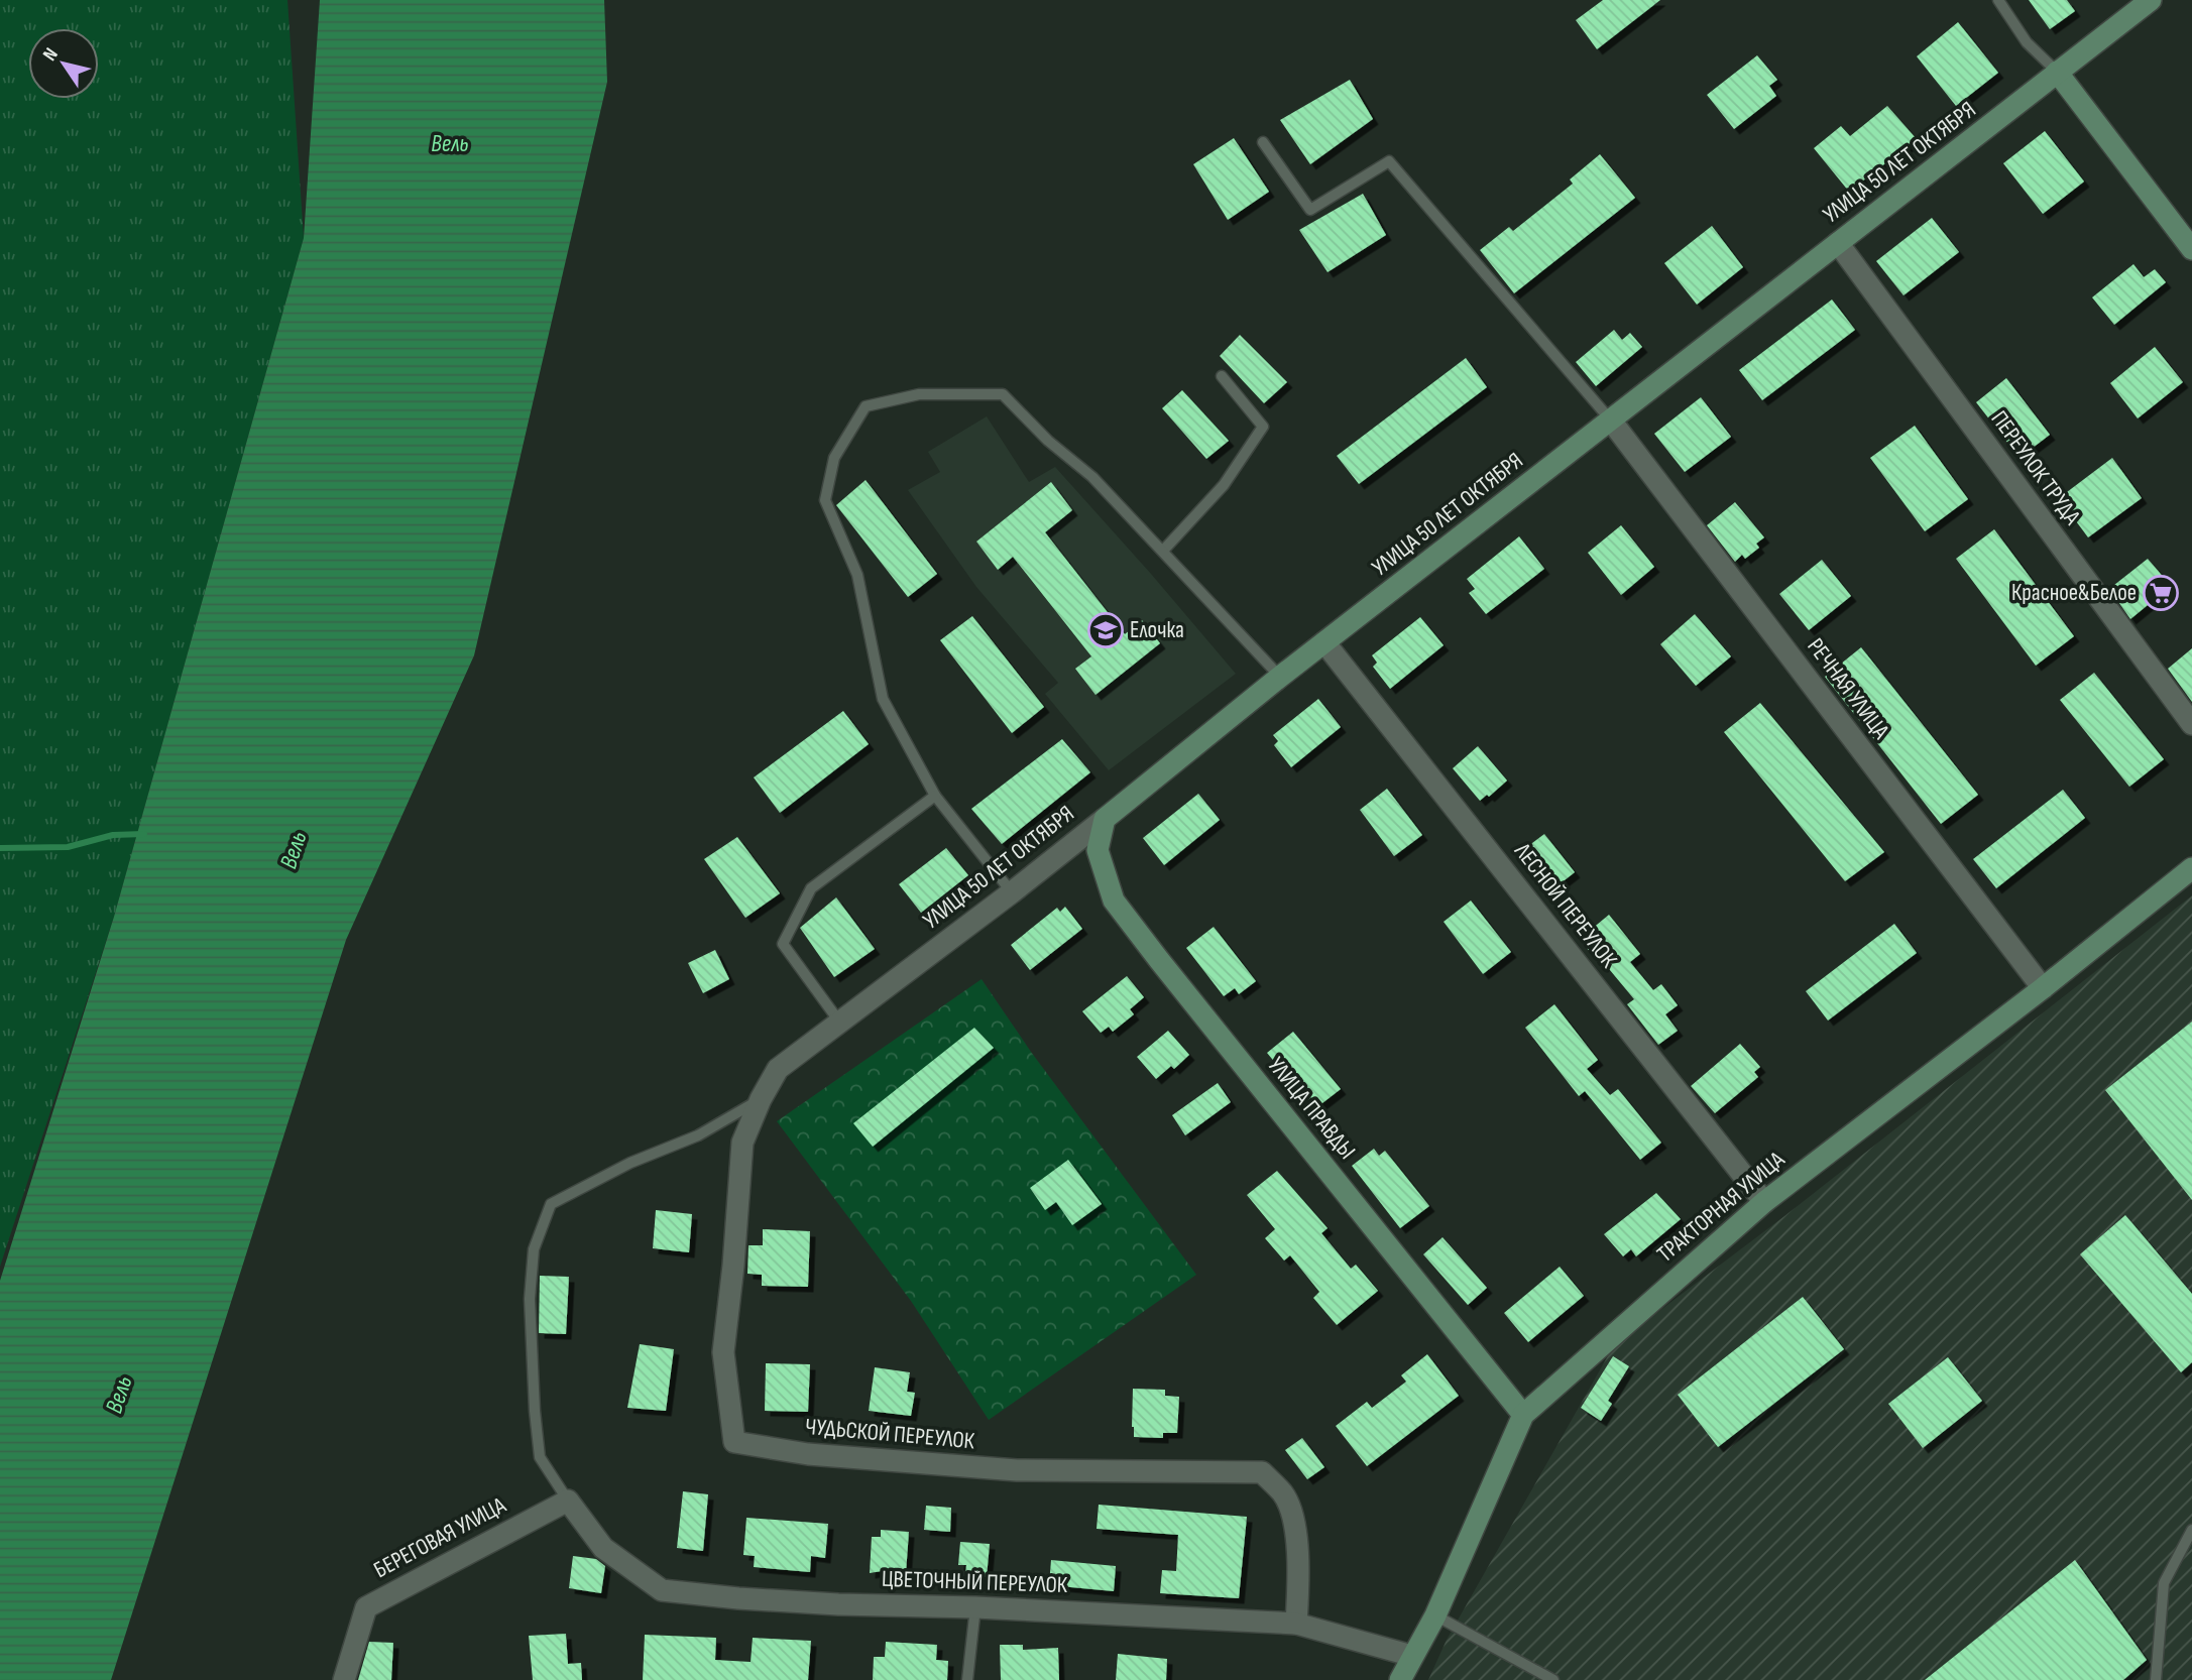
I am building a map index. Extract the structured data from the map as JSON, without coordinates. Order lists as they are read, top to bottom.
{
  "streets": {
    "street": [
      "УЛИЦА 50 ЛЕТ ОКТЯБРЯ",
      "ПЕРЕУЛОК ТРУДА",
      "РЕЧНАЯ УЛИЦА",
      "ЛЕСНОЙ ПЕРЕУЛОК",
      "УЛИЦА ПРАВДЫ",
      "ТРАКТОРНАЯ УЛИЦА",
      "ЧУДЬСКОЙ ПЕРЕУЛОК",
      "БЕРЕГОВАЯ УЛИЦА",
      "ЦВЕТОЧНЫЙ ПЕРЕУЛОК"
    ]
  },
  "crossings": [
    ["УЛИЦА 50 ЛЕТ ОКТЯБРЯ", "ПЕРЕУЛОК ТРУДА"],
    ["УЛИЦА 50 ЛЕТ ОКТЯБРЯ", "РЕЧНАЯ УЛИЦА"],
    ["УЛИЦА 50 ЛЕТ ОКТЯБРЯ", "ЛЕСНОЙ ПЕРЕУЛОК"],
    ["УЛИЦА 50 ЛЕТ ОКТЯБРЯ", "УЛИЦА ПРАВДЫ"],
    ["УЛИЦА 50 ЛЕТ ОКТЯБРЯ", "ЧУДЬСКОЙ ПЕРЕУЛОК"],
    ["РЕЧНАЯ УЛИЦА", "ТРАКТОРНАЯ УЛИЦА"],
    ["ЛЕСНОЙ ПЕРЕУЛОК", "ТРАКТОРНАЯ УЛИЦА"],
    ["УЛИЦА ПРАВДЫ", "ТРАКТОРНАЯ УЛИЦА"],
    ["ТРАКТОРНАЯ УЛИЦА", "ЦВЕТОЧНЫЙ ПЕРЕУЛОК"],
    ["ЧУДЬСКОЙ ПЕРЕУЛОК", "ЦВЕТОЧНЫЙ ПЕРЕУЛОК"],
    ["БЕРЕГОВАЯ УЛИЦА", "ЦВЕТОЧНЫЙ ПЕРЕУЛОК"]
  ],
  "water": ["Вель"],
  "places": {
    "supermarket": ["Красное&Белое"],
    "school or university": ["Елочка"]
  },
  "north": "top left"
}
